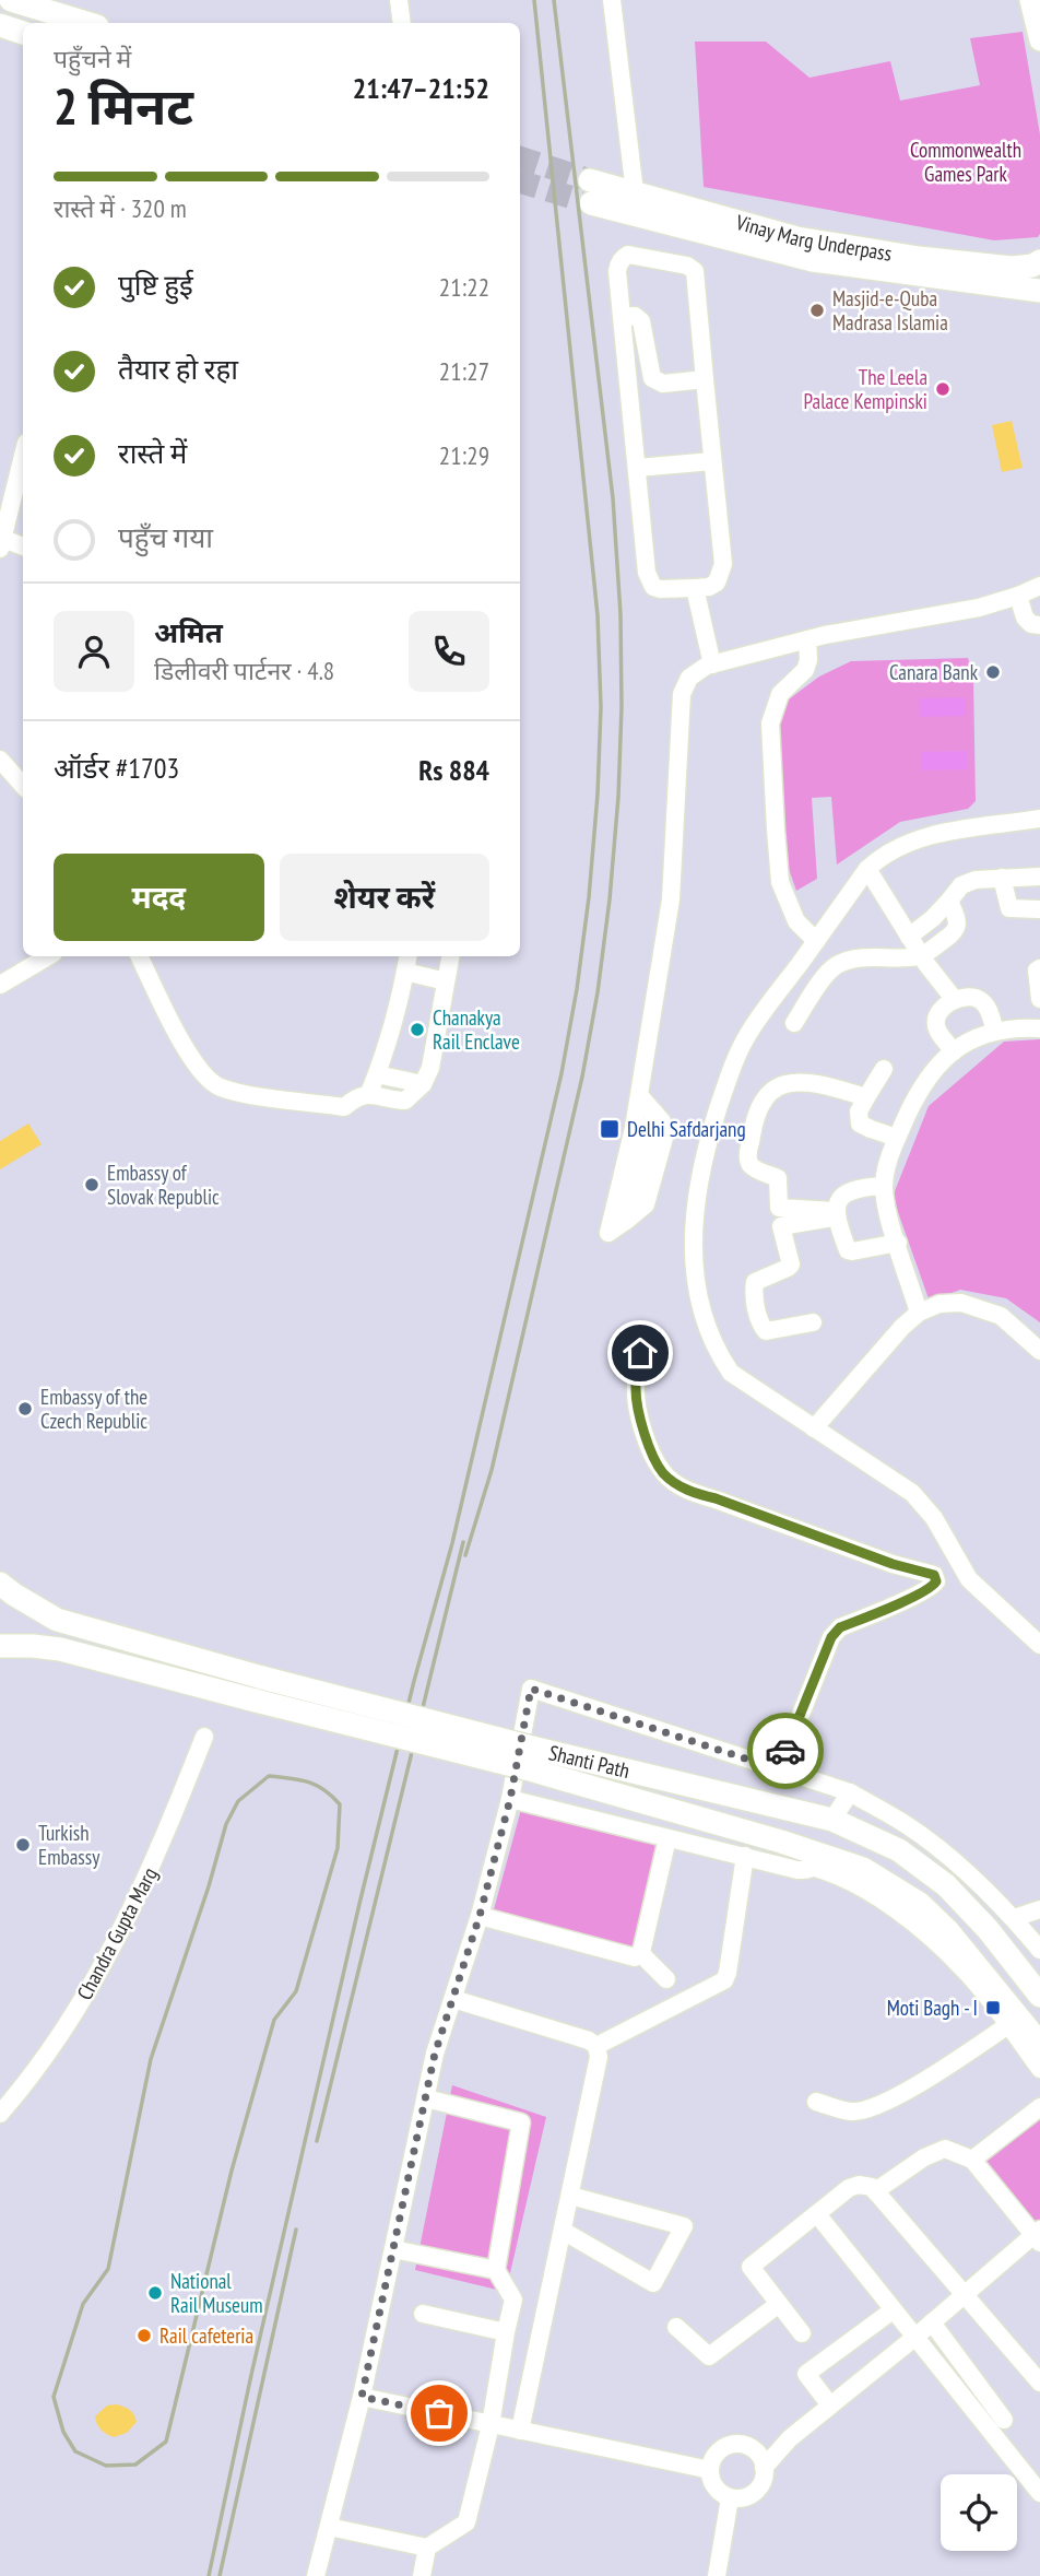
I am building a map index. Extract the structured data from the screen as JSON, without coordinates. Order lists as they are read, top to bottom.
{
  "streets": {
    "main road": ["Vinay Marg Underpass", "Shanti Path"],
    "street": ["Chandra Gupta Marg"]
  },
  "parks": ["Commonwealth Games Park"],
  "places": {
    "other": [
      "Masjid-e-Quba Madrasa Islamia",
      "The Leela Palace Kempinski",
      "Canara Bank",
      "Chanakya Rail Enclave",
      "Embassy of Slovak Republic",
      "Embassy of the Czech Republic",
      "Turkish Embassy",
      "National Rail Museum",
      "Rail cafeteria"
    ],
    "transit": ["Delhi Safdarjang", "Moti Bagh - I"]
  },
  "page": {
    "heading": ["2 मिनट", "पहुँचने में", "21:47–21:52"],
    "panel": [
      "अमित",
      "डिलीवरी पार्टनर · 4.8",
      "ऑर्डर #1703",
      "Rs 884"
    ],
    "bar": "रास्ते में · 320 m",
    "list": [
      ["पुष्टि हुई", "21:22"],
      ["तैयार हो रहा", "21:27"],
      ["रास्ते में", "21:29"],
      "पहुँच गया"
    ],
    "buttons": ["मदद", "शेयर करें"]
  }
}
